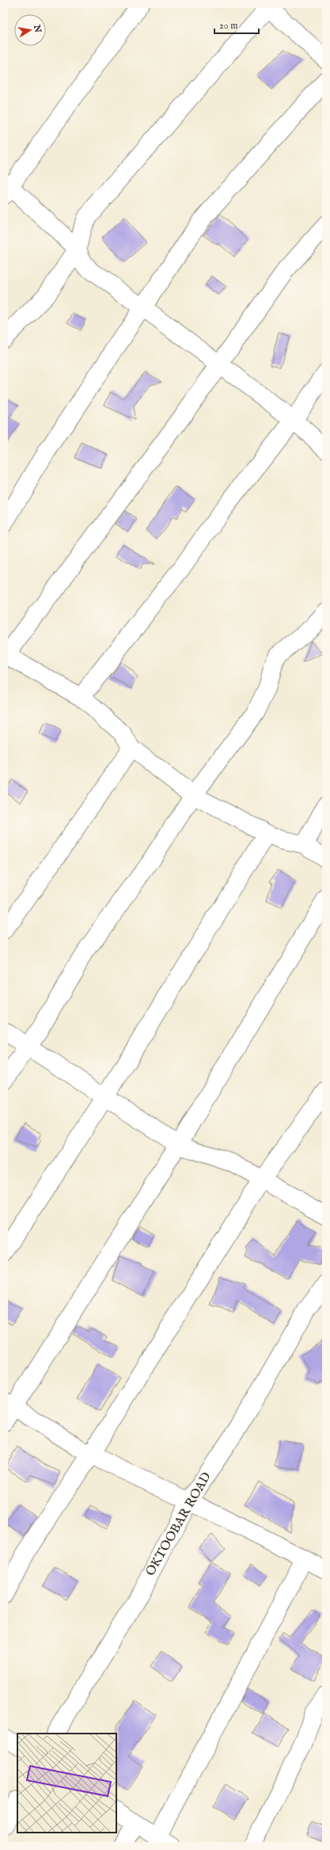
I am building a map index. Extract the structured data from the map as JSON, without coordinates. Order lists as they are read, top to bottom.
{
  "streets": {
    "street": ["OKTOOBAR ROAD"]
  },
  "scale_bar": "20 m",
  "north": "right"
}
